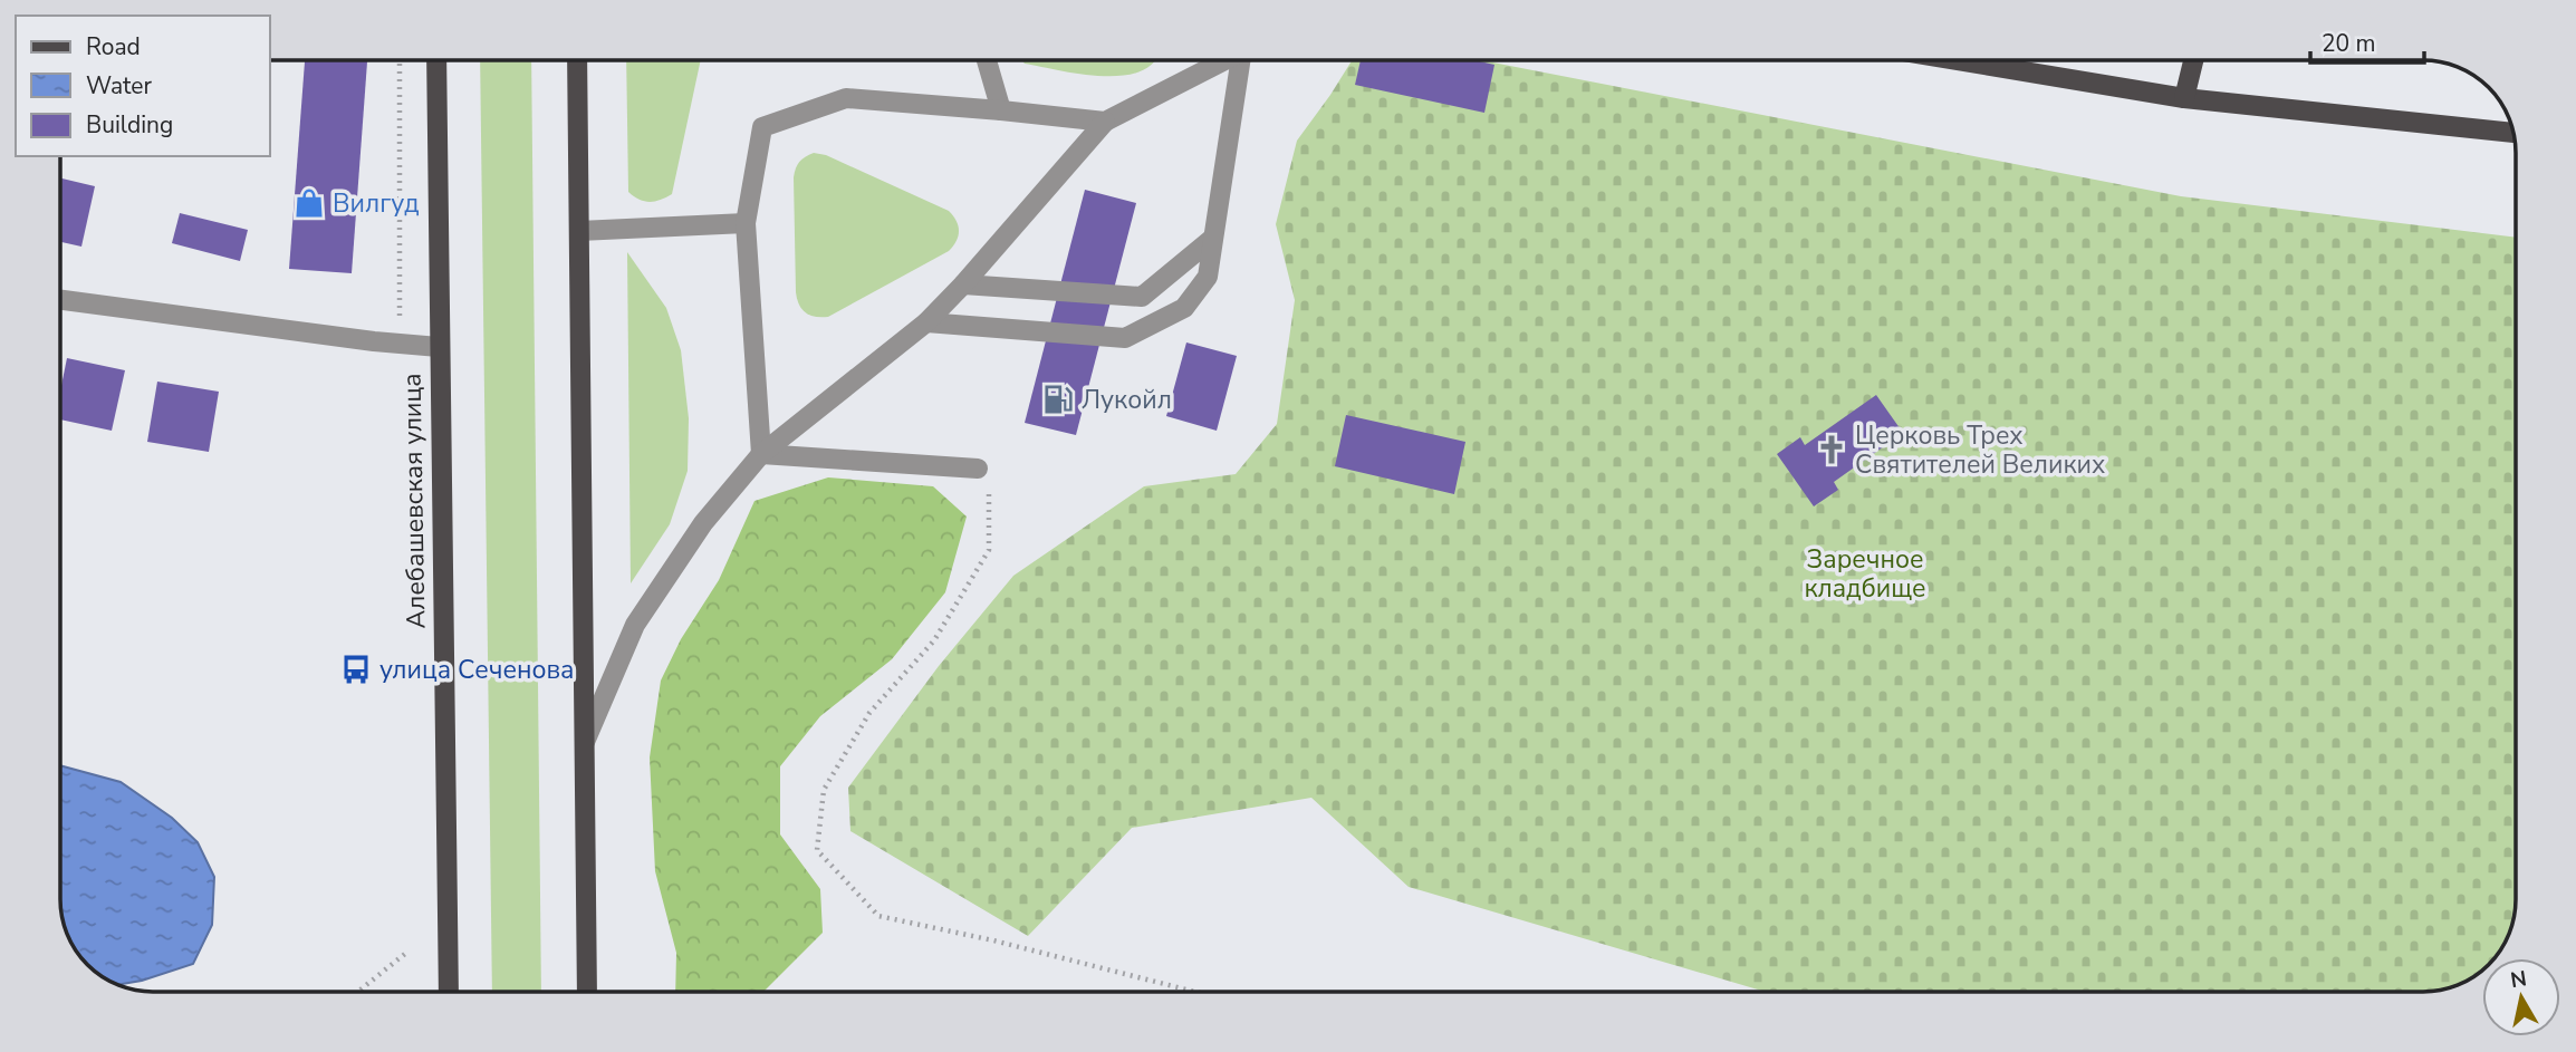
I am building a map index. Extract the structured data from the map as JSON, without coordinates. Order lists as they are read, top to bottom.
{
  "streets": {
    "main road": ["Алебашевская улица"]
  },
  "parks": ["Заречное кладбище"],
  "places": {
    "shop": ["Вилгуд"],
    "fuel station": ["Лукойл"],
    "church": ["Церковь Трех Святителей Великих"],
    "bus stop": ["улица Сеченова"]
  },
  "legend": ["Road", "Water", "Building"],
  "scale_bar": "20 m",
  "north": "top"
}
